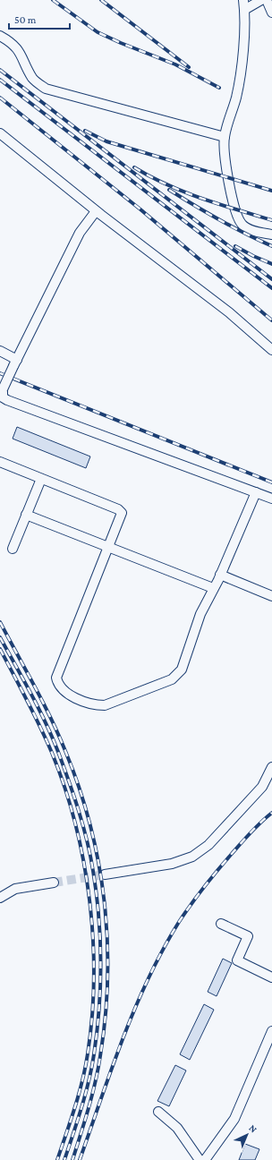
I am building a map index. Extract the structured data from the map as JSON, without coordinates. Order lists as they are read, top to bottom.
{
  "scale_bar": "50 m",
  "north": "top right"
}
